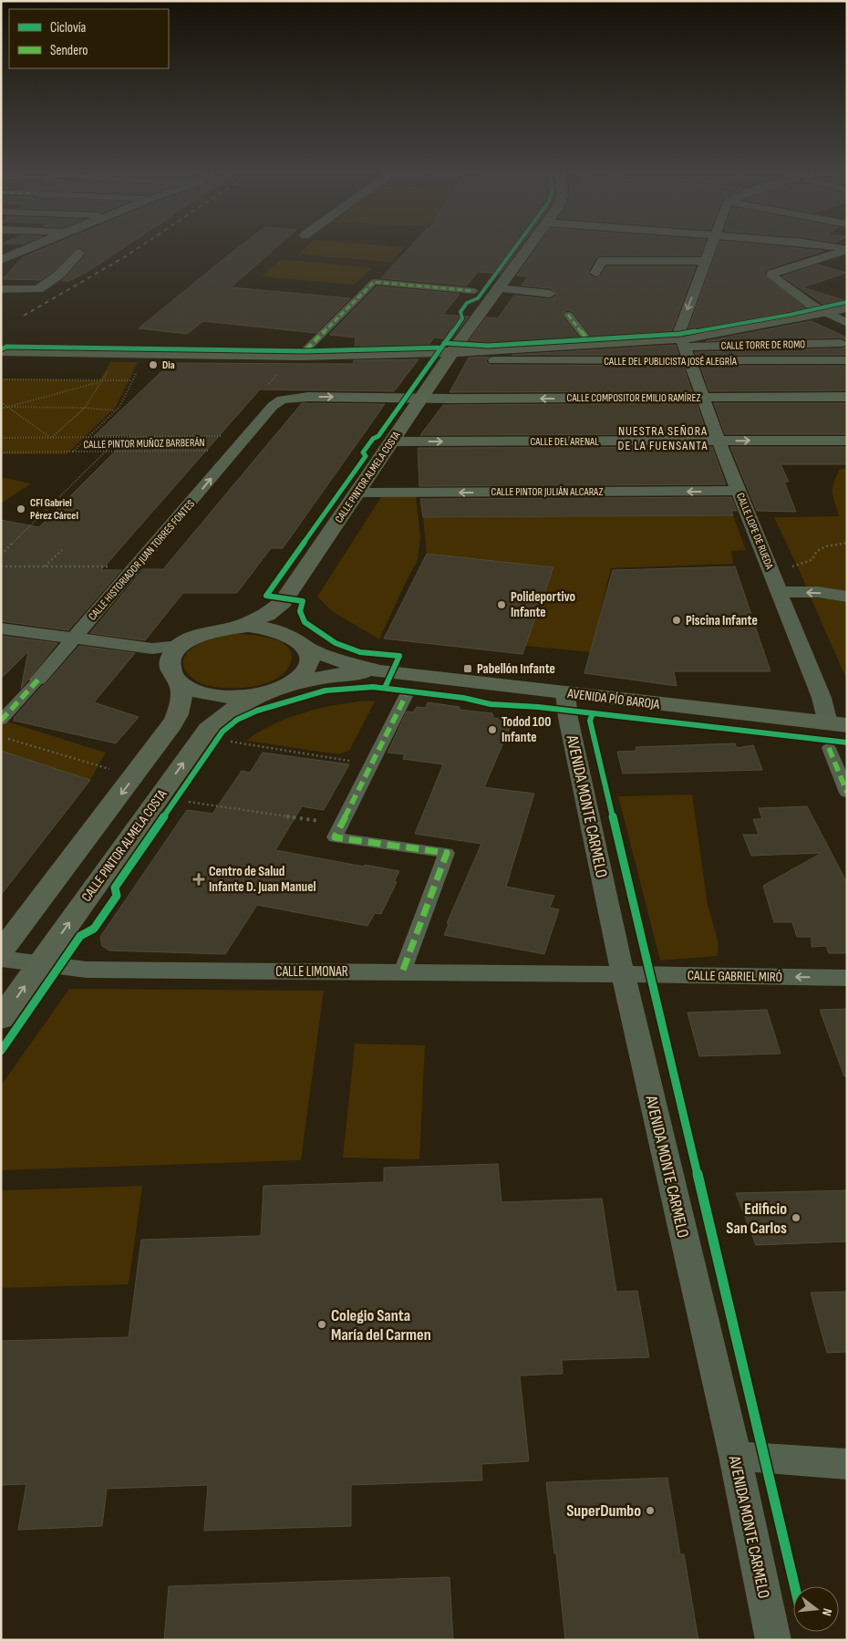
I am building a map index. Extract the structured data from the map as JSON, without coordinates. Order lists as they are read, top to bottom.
{
  "streets": {
    "main road": ["CALLE TORRE DE ROMO", "CALLE PINTOR ALMELA COSTA", "AVENIDA PÍO BAROJA"],
    "street": [
      "CALLE DEL PUBLICISTA JOSÉ ALEGRÍA",
      "CALLE COMPOSITOR EMILIO RAMÍREZ",
      "CALLE DEL ARENAL",
      "CALLE PINTOR JULIÁN ALCARAZ",
      "CALLE LOPE DE RUEDA",
      "CALLE HISTORIADOR JUAN TORRES FONTES",
      "AVENIDA MONTE CARMELO",
      "CALLE LIMONAR",
      "CALLE GABRIEL MIRÓ"
    ],
    "path": ["CALLE PINTOR MUÑOZ BARBERÁN"]
  },
  "crossings": [
    ["CALLE TORRE DE ROMO", "CALLE PINTOR ALMELA COSTA"],
    ["CALLE TORRE DE ROMO", "CALLE LOPE DE RUEDA"],
    ["CALLE DEL PUBLICISTA JOSÉ ALEGRÍA", "CALLE LOPE DE RUEDA"],
    ["CALLE COMPOSITOR EMILIO RAMÍREZ", "CALLE PINTOR ALMELA COSTA"],
    ["CALLE COMPOSITOR EMILIO RAMÍREZ", "CALLE LOPE DE RUEDA"],
    ["CALLE COMPOSITOR EMILIO RAMÍREZ", "CALLE HISTORIADOR JUAN TORRES FONTES"],
    ["CALLE DEL ARENAL", "CALLE PINTOR ALMELA COSTA"],
    ["CALLE DEL ARENAL", "CALLE LOPE DE RUEDA"],
    ["CALLE PINTOR ALMELA COSTA", "CALLE PINTOR JULIÁN ALCARAZ"],
    ["CALLE PINTOR ALMELA COSTA", "AVENIDA PÍO BAROJA"],
    ["CALLE PINTOR ALMELA COSTA", "CALLE LIMONAR"],
    ["CALLE PINTOR JULIÁN ALCARAZ", "CALLE LOPE DE RUEDA"],
    ["CALLE LOPE DE RUEDA", "AVENIDA PÍO BAROJA"],
    ["AVENIDA PÍO BAROJA", "AVENIDA MONTE CARMELO"],
    ["AVENIDA MONTE CARMELO", "CALLE LIMONAR"],
    ["AVENIDA MONTE CARMELO", "CALLE GABRIEL MIRÓ"],
    ["CALLE LIMONAR", "CALLE GABRIEL MIRÓ"]
  ],
  "one_way": ["CALLE PINTOR JULIÁN ALCARAZ", "CALLE HISTORIADOR JUAN TORRES FONTES", "CALLE GABRIEL MIRÓ"],
  "districts": ["NUESTRA SEÑORA DE LA FUENSANTA"],
  "places": {
    "other": [
      "Dia",
      "CFI Gabriel Pérez Cárcel",
      "Polideportivo Infante",
      "Piscina Infante",
      "Todod 100 Infante",
      "Edificio San Carlos",
      "Colegio Santa María del Carmen",
      "SuperDumbo"
    ],
    "transit": ["Pabellón Infante"],
    "health": ["Centro de Salud Infante D. Juan Manuel"]
  },
  "legend": ["Ciclovía", "Sendero"],
  "north": "right"
}
